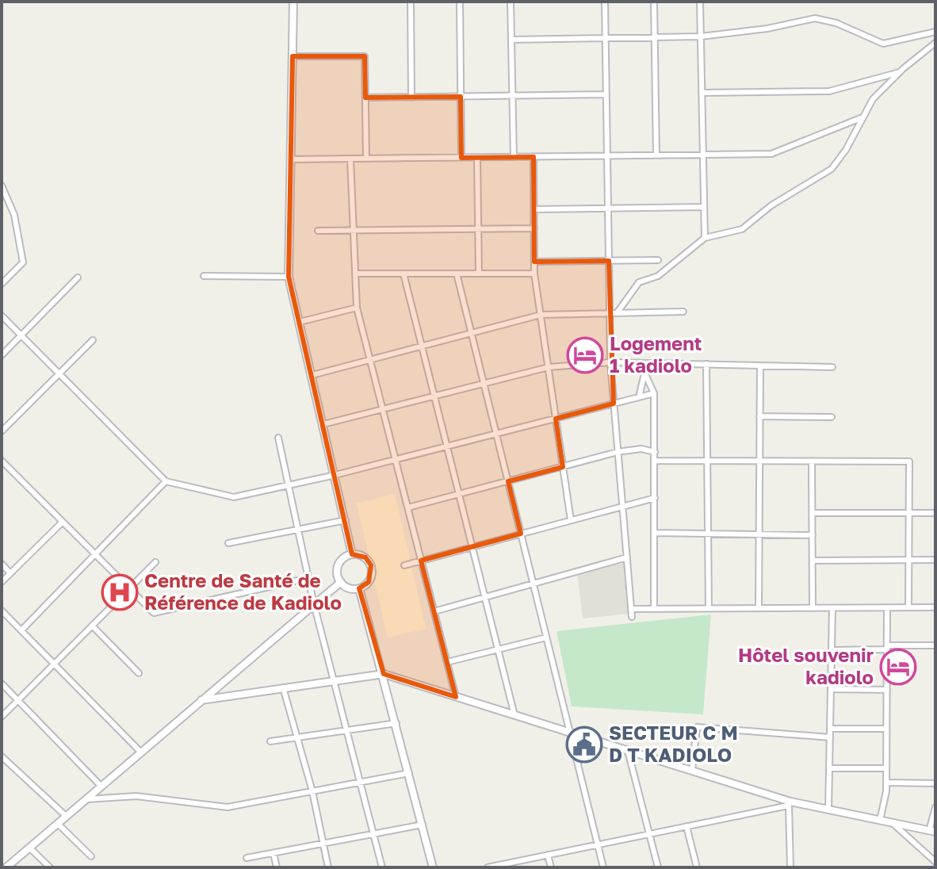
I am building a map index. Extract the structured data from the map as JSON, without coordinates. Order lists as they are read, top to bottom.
{
  "places": {
    "hotel": ["Logement 1 kadiolo", "Hôtel souvenir kadiolo"],
    "hospital": ["Centre de Santé de Référence de Kadiolo"],
    "public building": ["SECTEUR C M D T KADIOLO"]
  }
}
